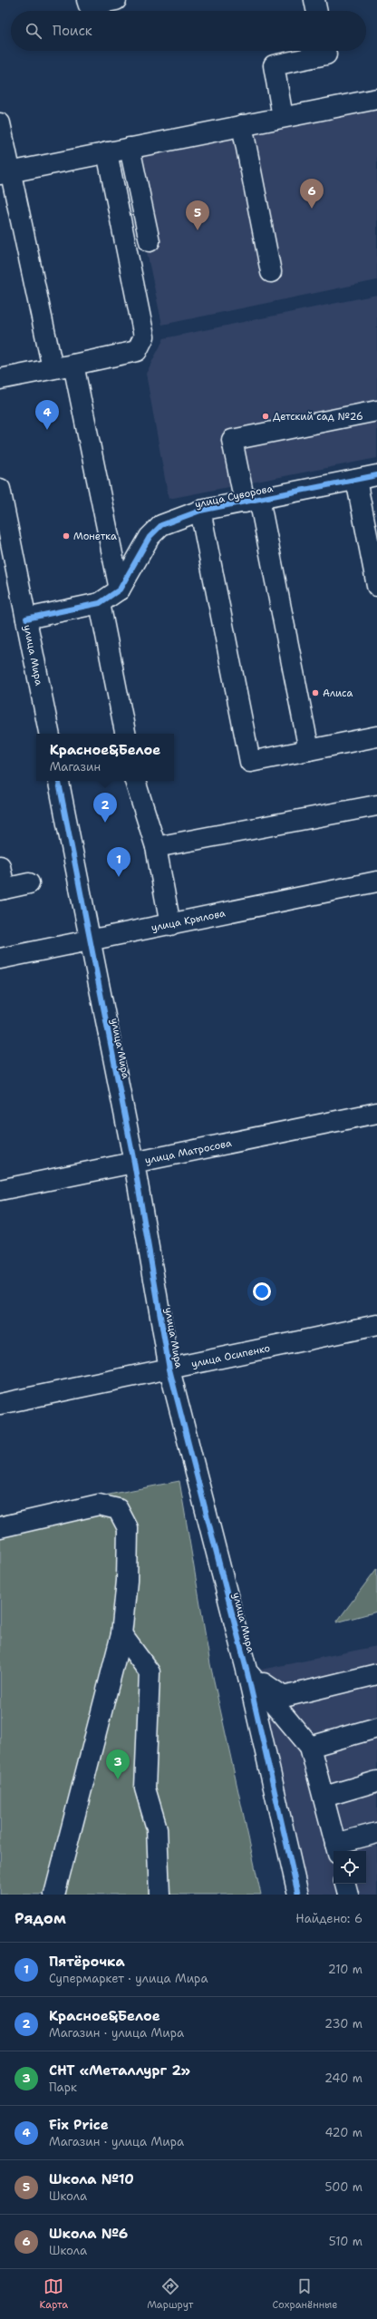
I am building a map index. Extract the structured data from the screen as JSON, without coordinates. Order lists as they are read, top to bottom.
{
  "streets": {
    "street": [
      "улица Суворова",
      "улица Мира",
      "улица Крылова",
      "улица Матросова",
      "улица Осипенко"
    ]
  },
  "crossings": [
    ["улица Суворова", "улица Мира"],
    ["улица Мира", "улица Крылова"],
    ["улица Мира", "улица Матросова"],
    ["улица Мира", "улица Осипенко"]
  ],
  "places": ["Детский сад №26", "Монетка", "Алиса"],
  "page": {
    "search": "Поиск",
    "pins": [
      "6",
      "5",
      "4",
      "2",
      "1",
      "3"
    ],
    "popup": ["Красное&Белое", "Магазин"],
    "heading": ["Рядом", "Найдено: 6"],
    "list": [
      {
        "mark": "1",
        "name": "Пятёрочка",
        "note": "Супермаркет · улица Мира",
        "value": "210 m"
      },
      {
        "mark": "2",
        "name": "Красное&Белое",
        "note": "Магазин · улица Мира",
        "value": "230 m"
      },
      {
        "mark": "3",
        "name": "СНТ «Металлург 2»",
        "note": "Парк",
        "value": "240 m"
      },
      {
        "mark": "4",
        "name": "Fix Price",
        "note": "Магазин · улица Мира",
        "value": "420 m"
      },
      {
        "mark": "5",
        "name": "Школа №10",
        "note": "Школа",
        "value": "500 m"
      },
      {
        "mark": "6",
        "name": "Школа №6",
        "note": "Школа",
        "value": "510 m"
      }
    ],
    "nav": ["Карта", "Маршрут", "Сохранённые"]
  }
}
